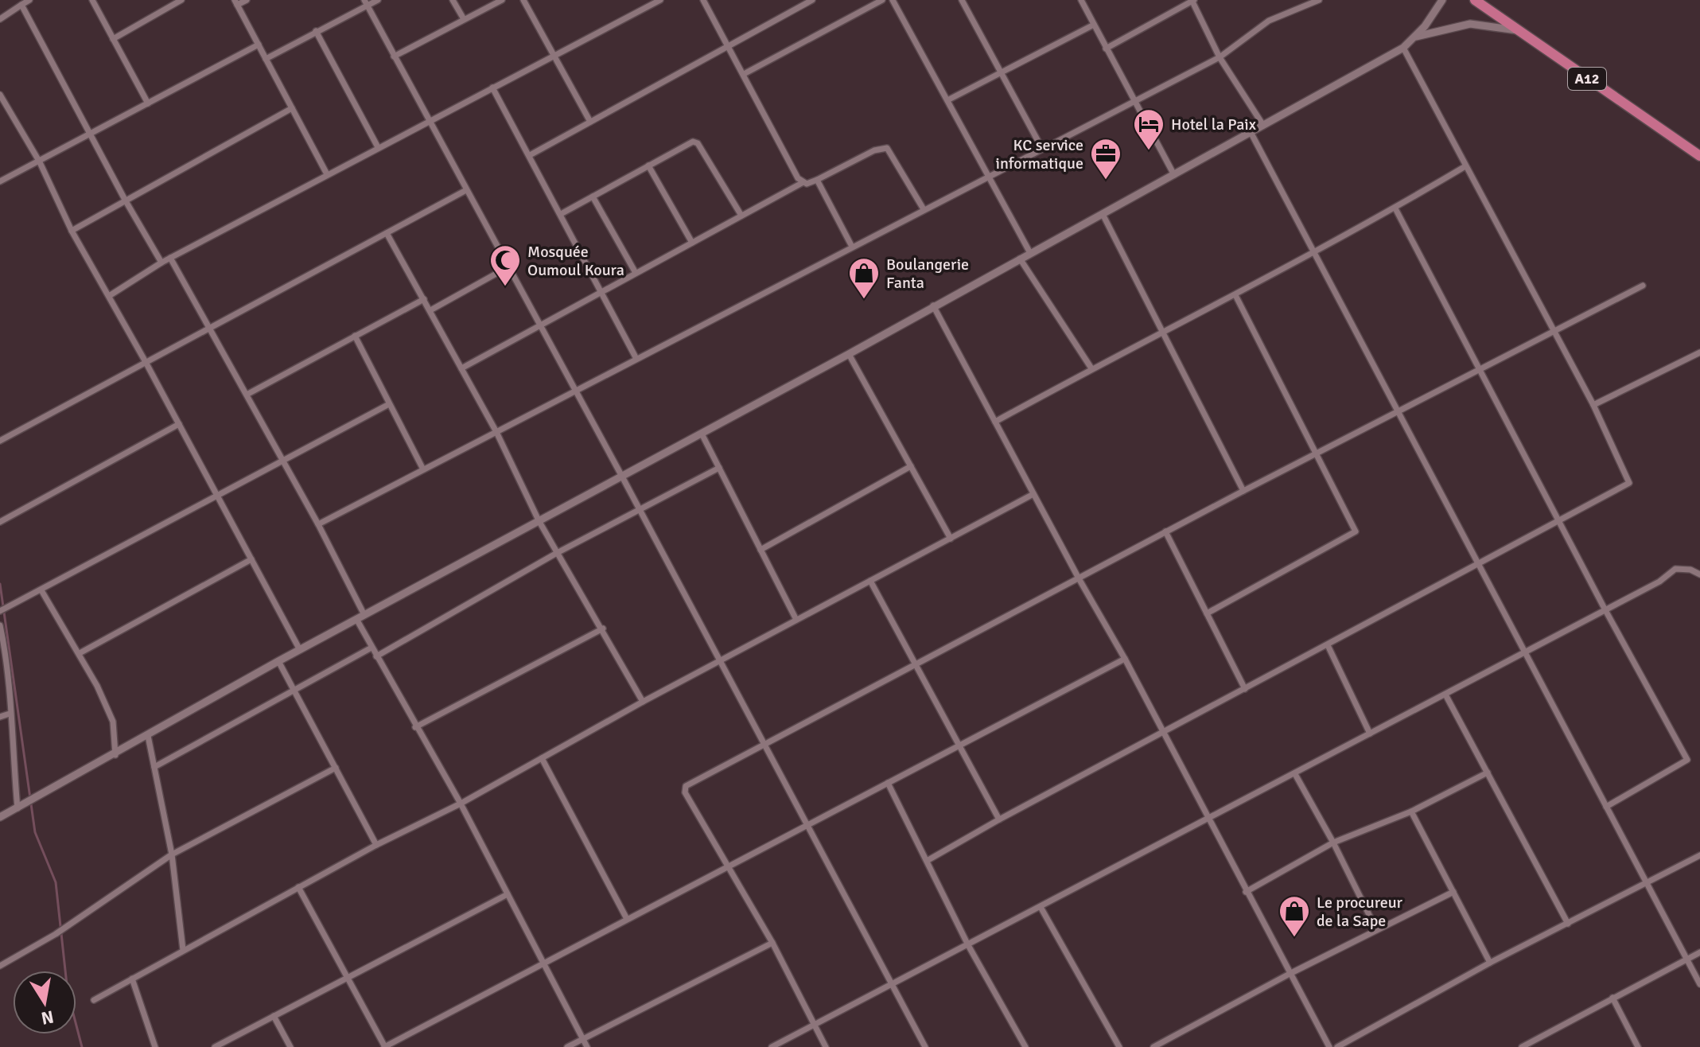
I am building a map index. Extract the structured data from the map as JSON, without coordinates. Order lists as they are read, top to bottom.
{
  "streets": {
    "main road": ["A12"]
  },
  "places": {
    "hotel": ["Hotel la Paix"],
    "office": ["KC service informatique"],
    "mosque": ["Mosquée Oumoul Koura"],
    "shop": ["Boulangerie Fanta", "Le procureur de la Sape"]
  },
  "north": "bottom"
}
